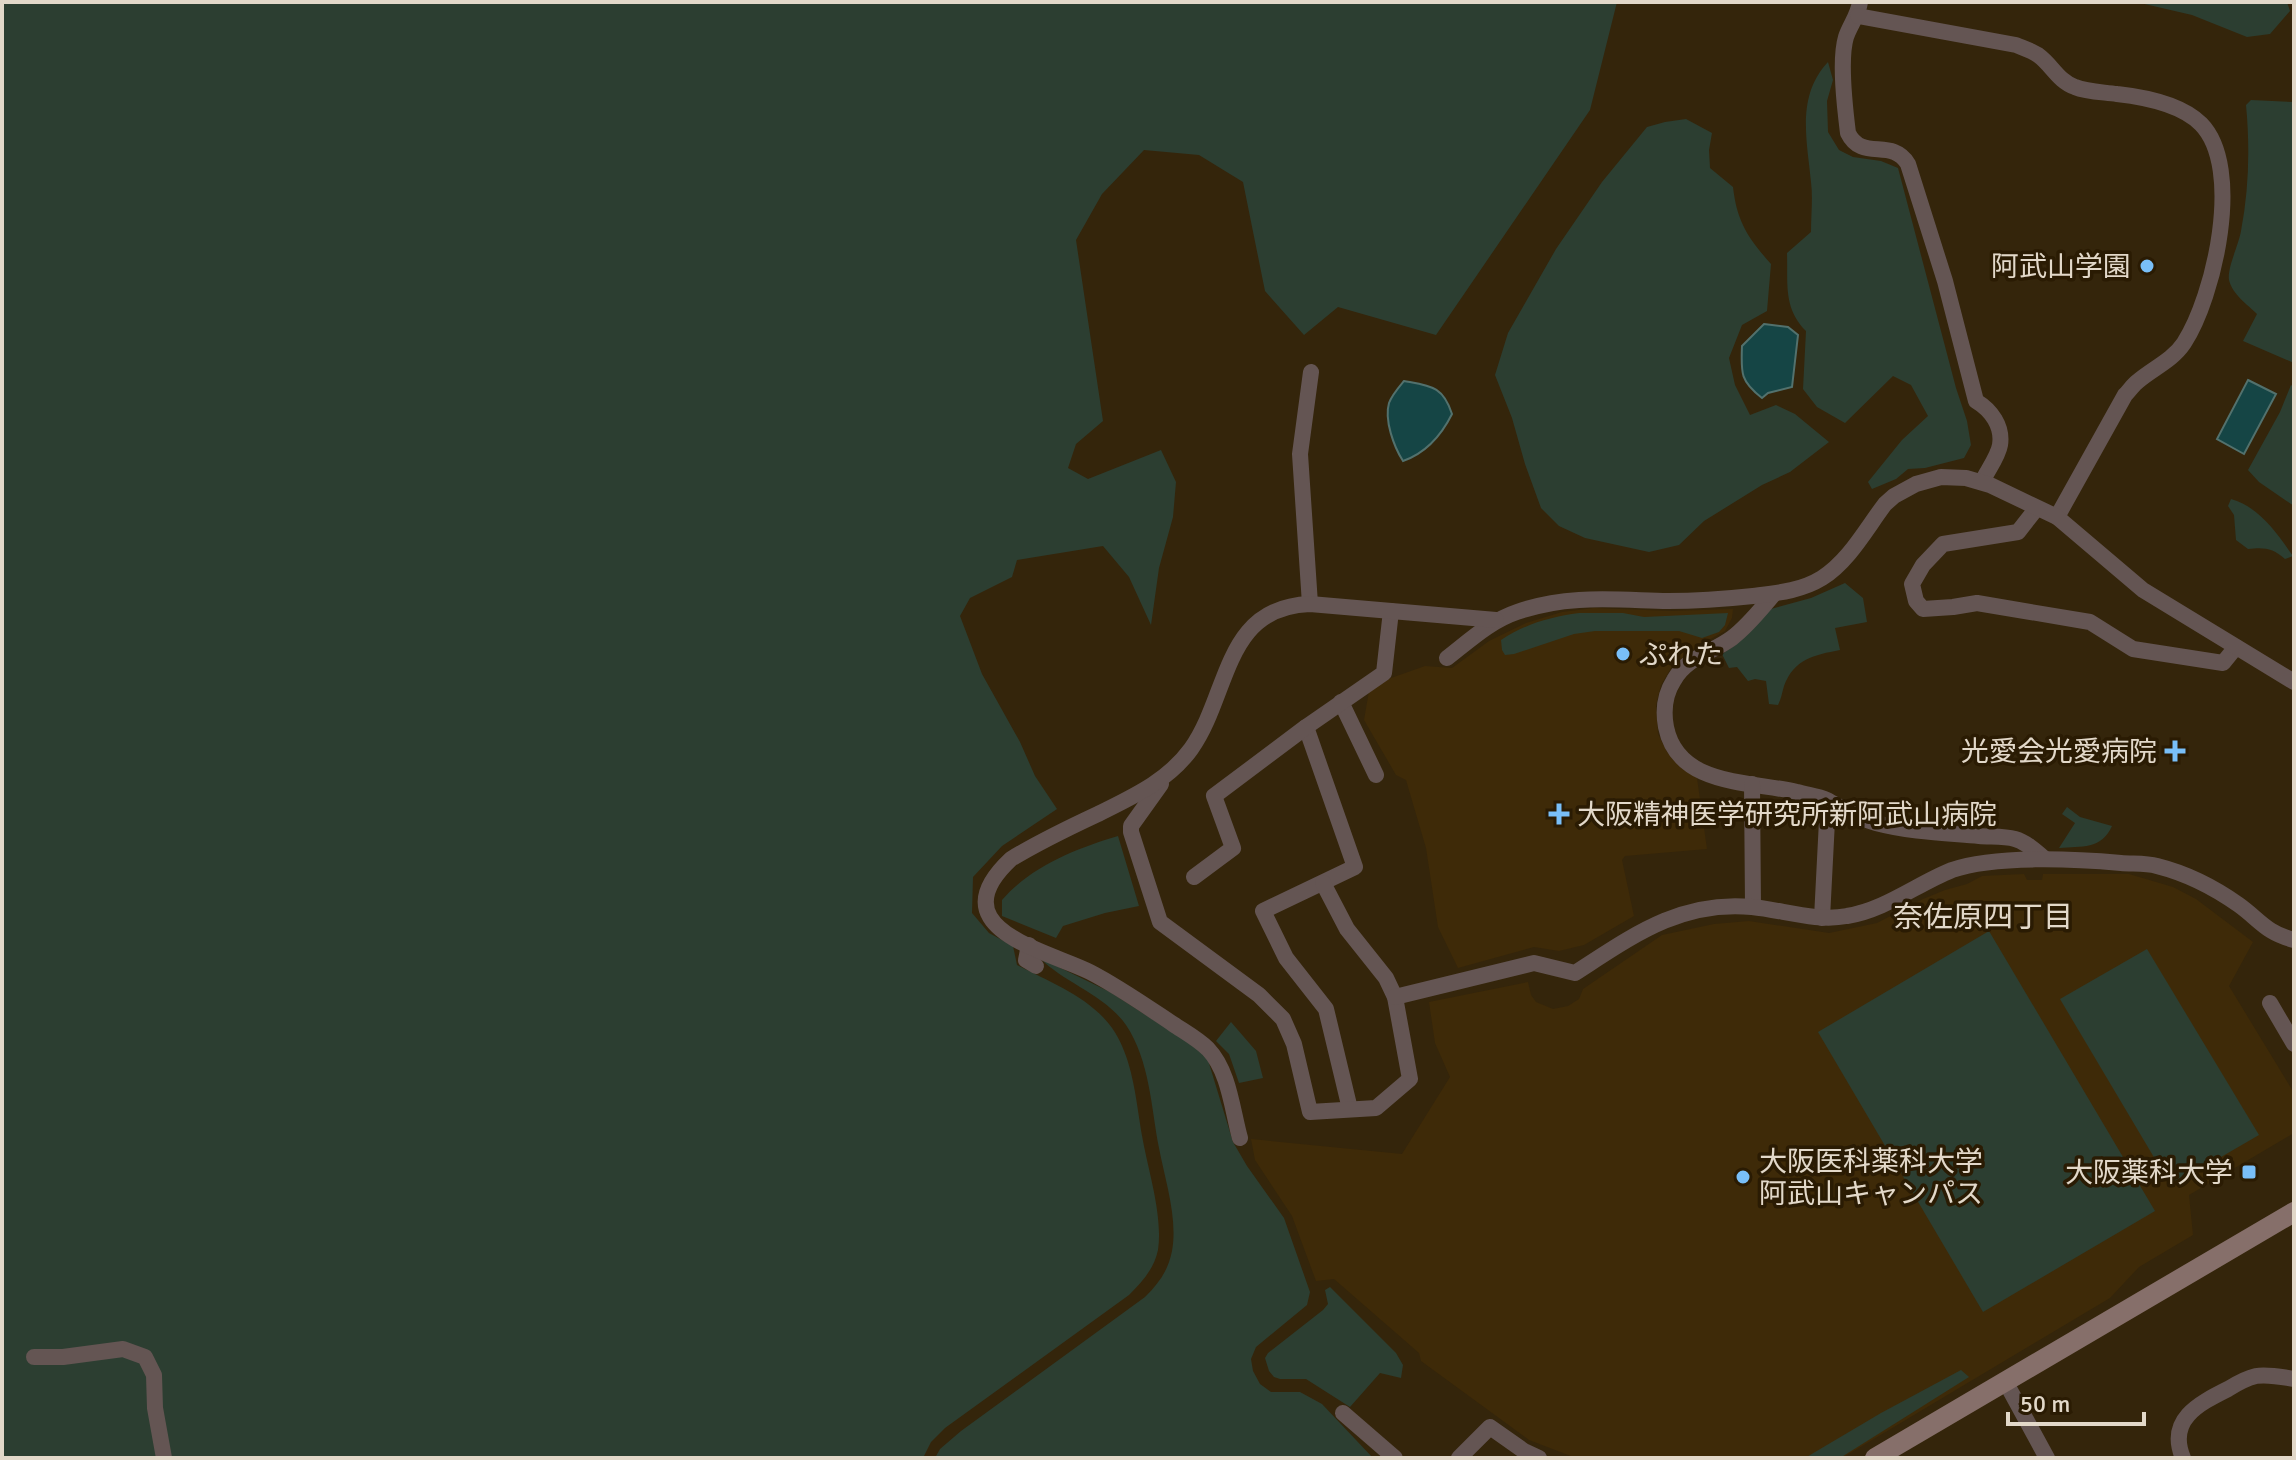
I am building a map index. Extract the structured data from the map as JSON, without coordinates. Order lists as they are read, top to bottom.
{
  "districts": ["奈佐原四丁目"],
  "places": {
    "other": ["阿武山学園", "ぷれた", "大阪医科薬科大学 阿武山キャンパス"],
    "health": ["光愛会光愛病院", "大阪精神医学研究所新阿武山病院"],
    "transit": ["大阪薬科大学"]
  },
  "scale_bar": "50 m"
}
